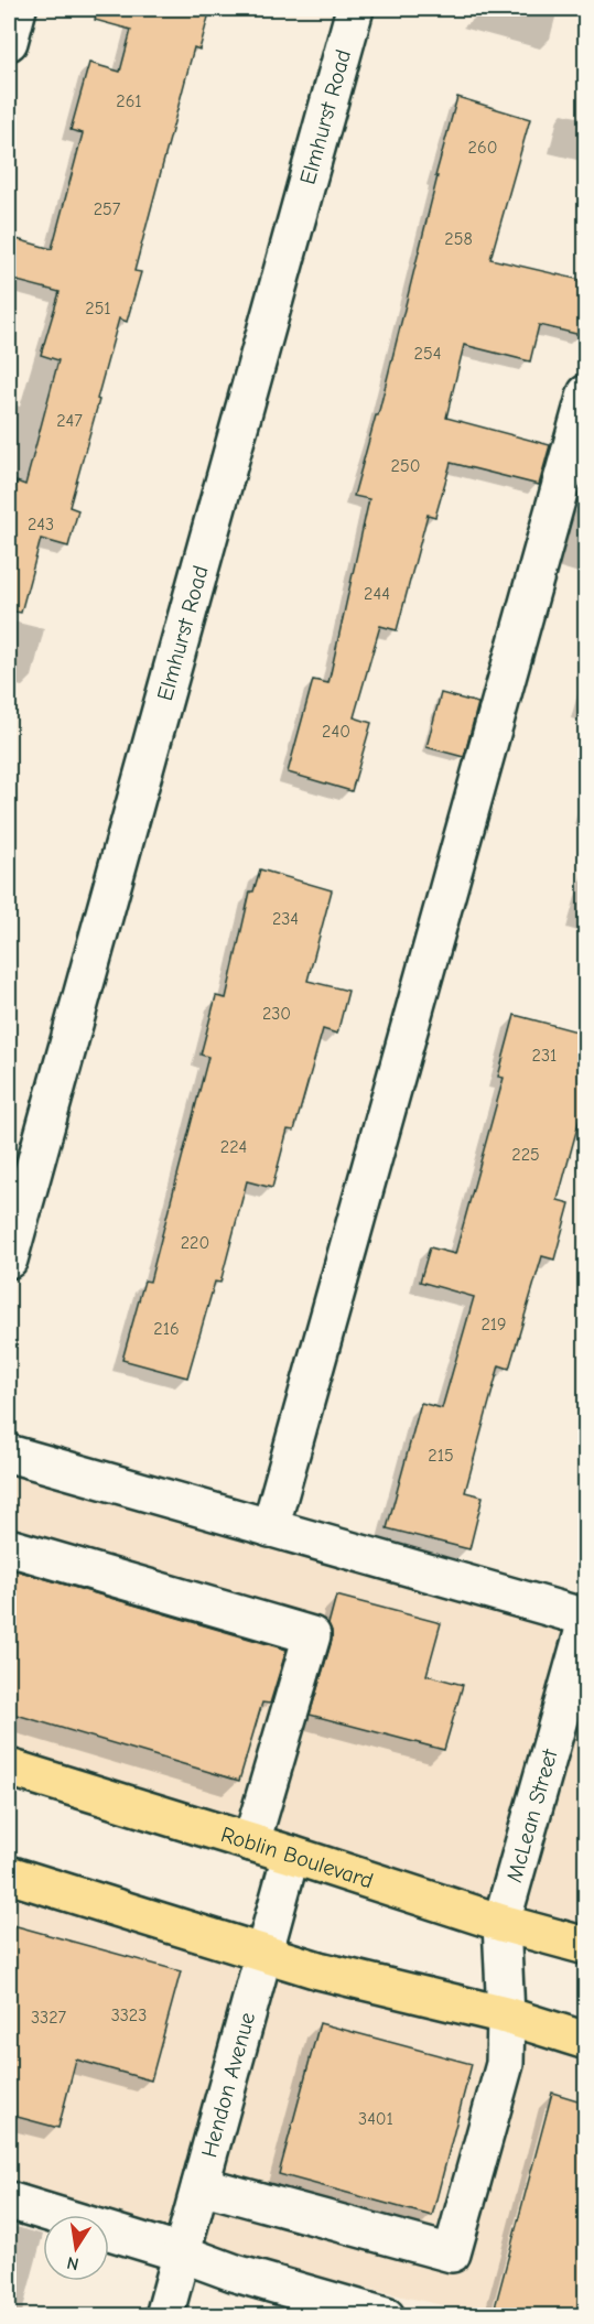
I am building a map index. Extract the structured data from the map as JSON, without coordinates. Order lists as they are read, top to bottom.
{
  "streets": {
    "main road": ["Roblin Boulevard"],
    "street": ["Elmhurst Road", "McLean Street", "Hendon Avenue"]
  },
  "crossings": [
    ["McLean Street", "Roblin Boulevard"],
    ["McLean Street", "Hendon Avenue"],
    ["Roblin Boulevard", "Hendon Avenue"]
  ],
  "house_numbers": [
    "261",
    "260",
    "257",
    "258",
    "251",
    "254",
    "247",
    "250",
    "243",
    "244",
    "240",
    "234",
    "230",
    "231",
    "224",
    "225",
    "220",
    "219",
    "216",
    "215",
    "3323",
    "3327",
    "3401"
  ],
  "north": "bottom"
}
